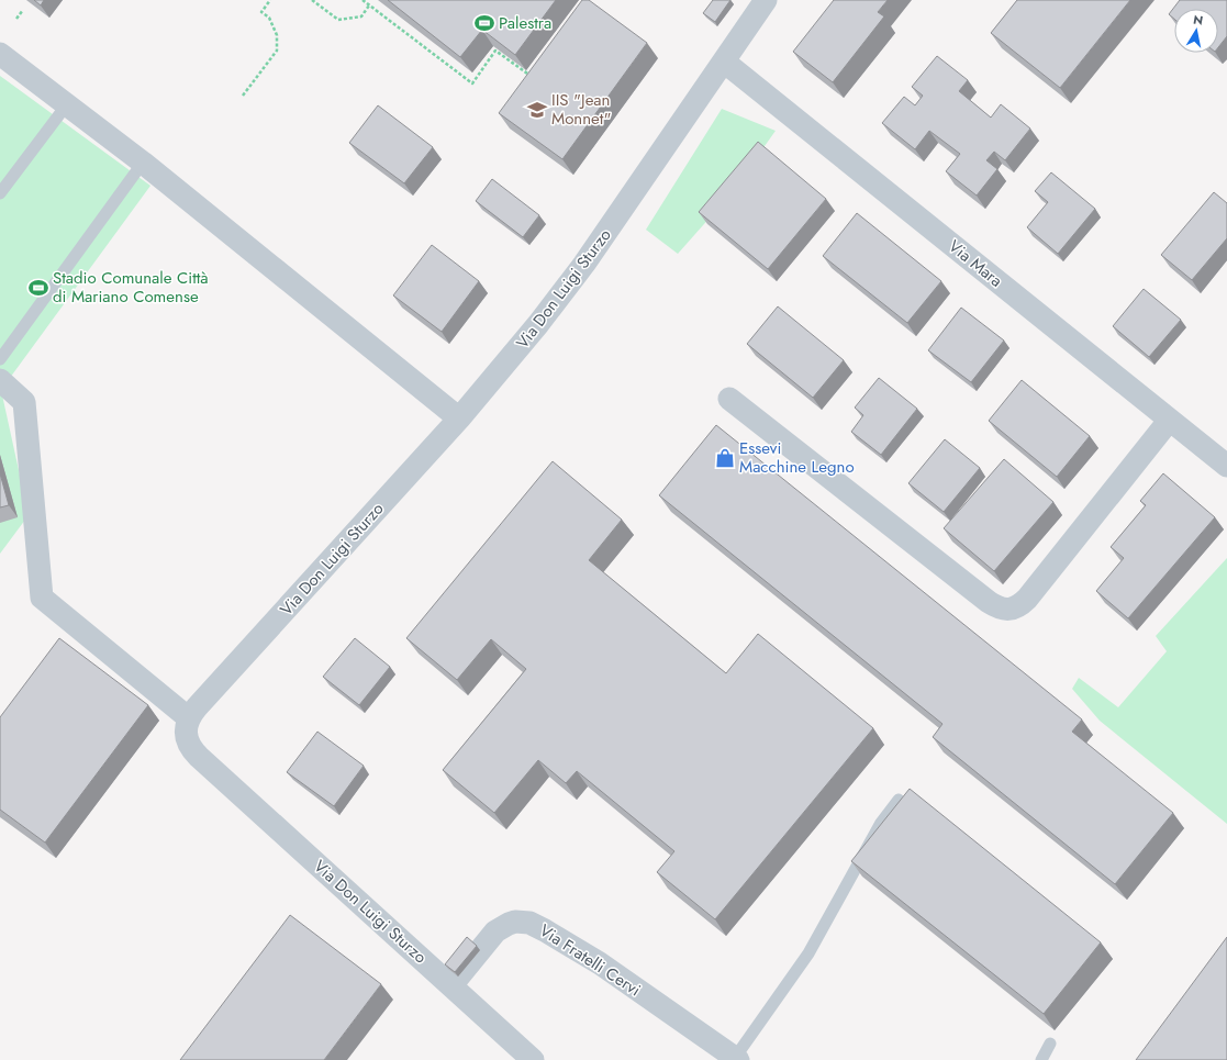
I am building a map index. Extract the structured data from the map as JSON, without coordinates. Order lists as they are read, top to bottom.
{
  "streets": {
    "street": ["Via Mara", "Via Don Luigi Sturzo", "Via Fratelli Cervi"]
  },
  "crossings": [
    ["Via Mara", "Via Don Luigi Sturzo"],
    ["Via Don Luigi Sturzo", "Via Fratelli Cervi"]
  ],
  "places": {
    "sports": ["Palestra", "Stadio Comunale Città di Mariano Comense"],
    "school or university": ["IIS \"Jean Monnet\""],
    "shop": ["Essevi Macchine Legno"]
  },
  "north": "top"
}
